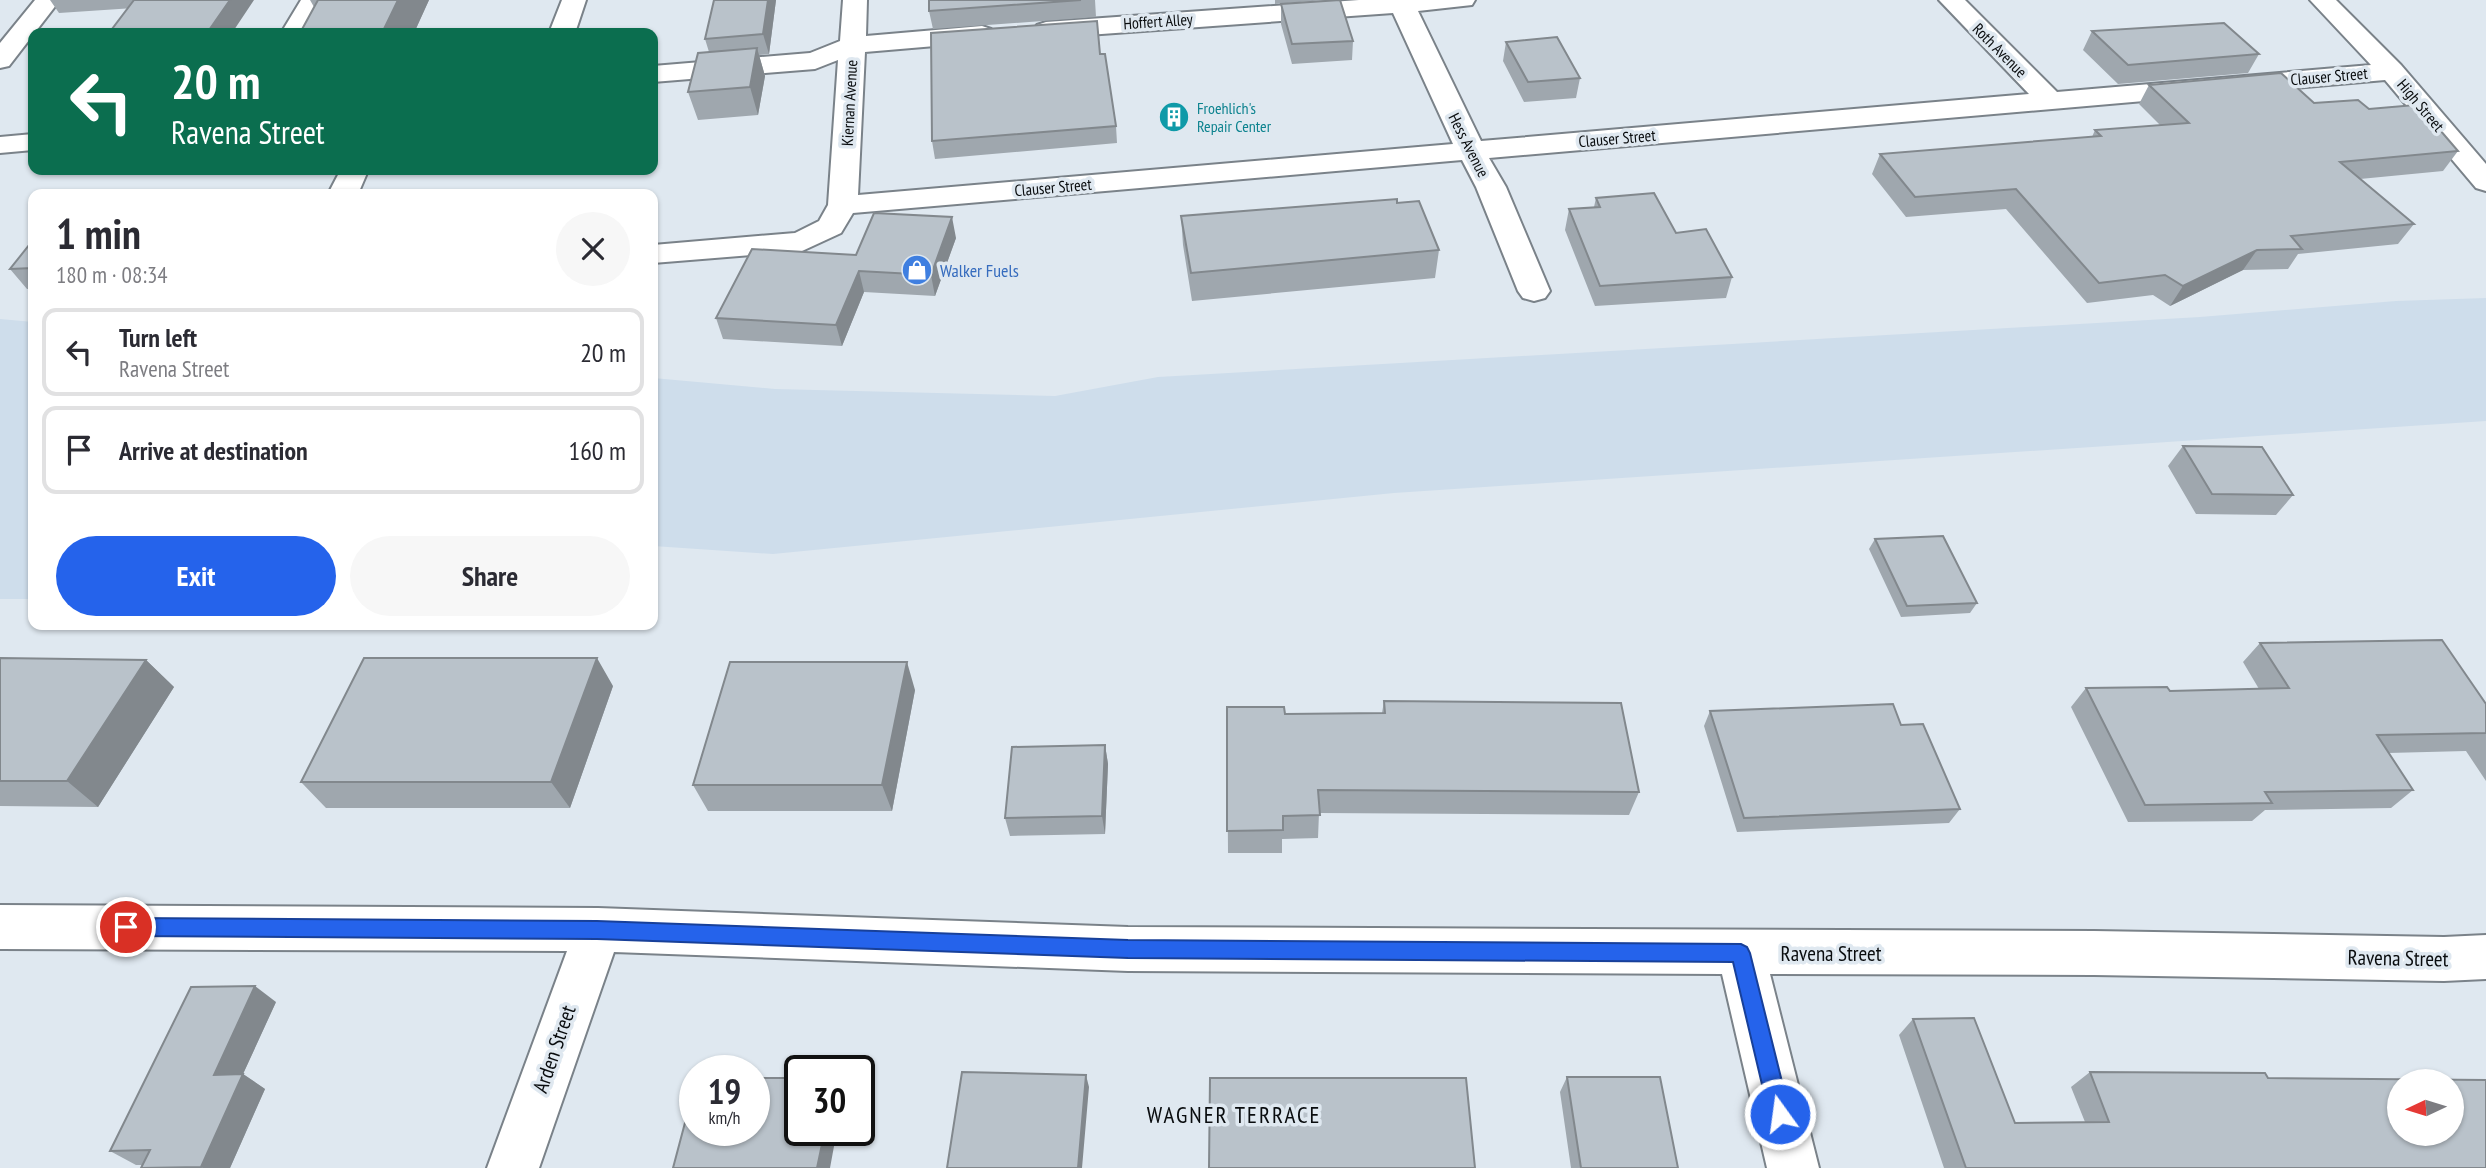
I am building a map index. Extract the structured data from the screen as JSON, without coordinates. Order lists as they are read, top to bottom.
{
  "streets": {
    "street": [
      "Hoffert Alley",
      "Roth Avenue",
      "Clauser Street",
      "Kiernan Avenue",
      "High Street",
      "Hess Avenue",
      "Ravena Street",
      "Arden Street"
    ]
  },
  "crossings": [
    ["Hoffert Alley", "Kiernan Avenue"],
    ["Hoffert Alley", "Hess Avenue"],
    ["Roth Avenue", "Clauser Street"],
    ["Clauser Street", "Kiernan Avenue"],
    ["Clauser Street", "High Street"],
    ["Clauser Street", "Hess Avenue"],
    ["Ravena Street", "Arden Street"]
  ],
  "districts": ["WAGNER TERRACE"],
  "places": {
    "building": ["Froehlich's Repair Center"],
    "shop": ["Walker Fuels"]
  },
  "north": "left",
  "page": {
    "turn": ["20 m", "Ravena Street"],
    "heading": ["1 min", "180 m · 08:34"],
    "list": [
      {
        "name": "Turn left",
        "note": "Ravena Street",
        "value": "20 m"
      },
      {
        "name": "Arrive at destination",
        "value": "160 m"
      }
    ],
    "buttons": ["Exit", "Share"],
    "speed": "19 km/h",
    "limit": "30"
  }
}
